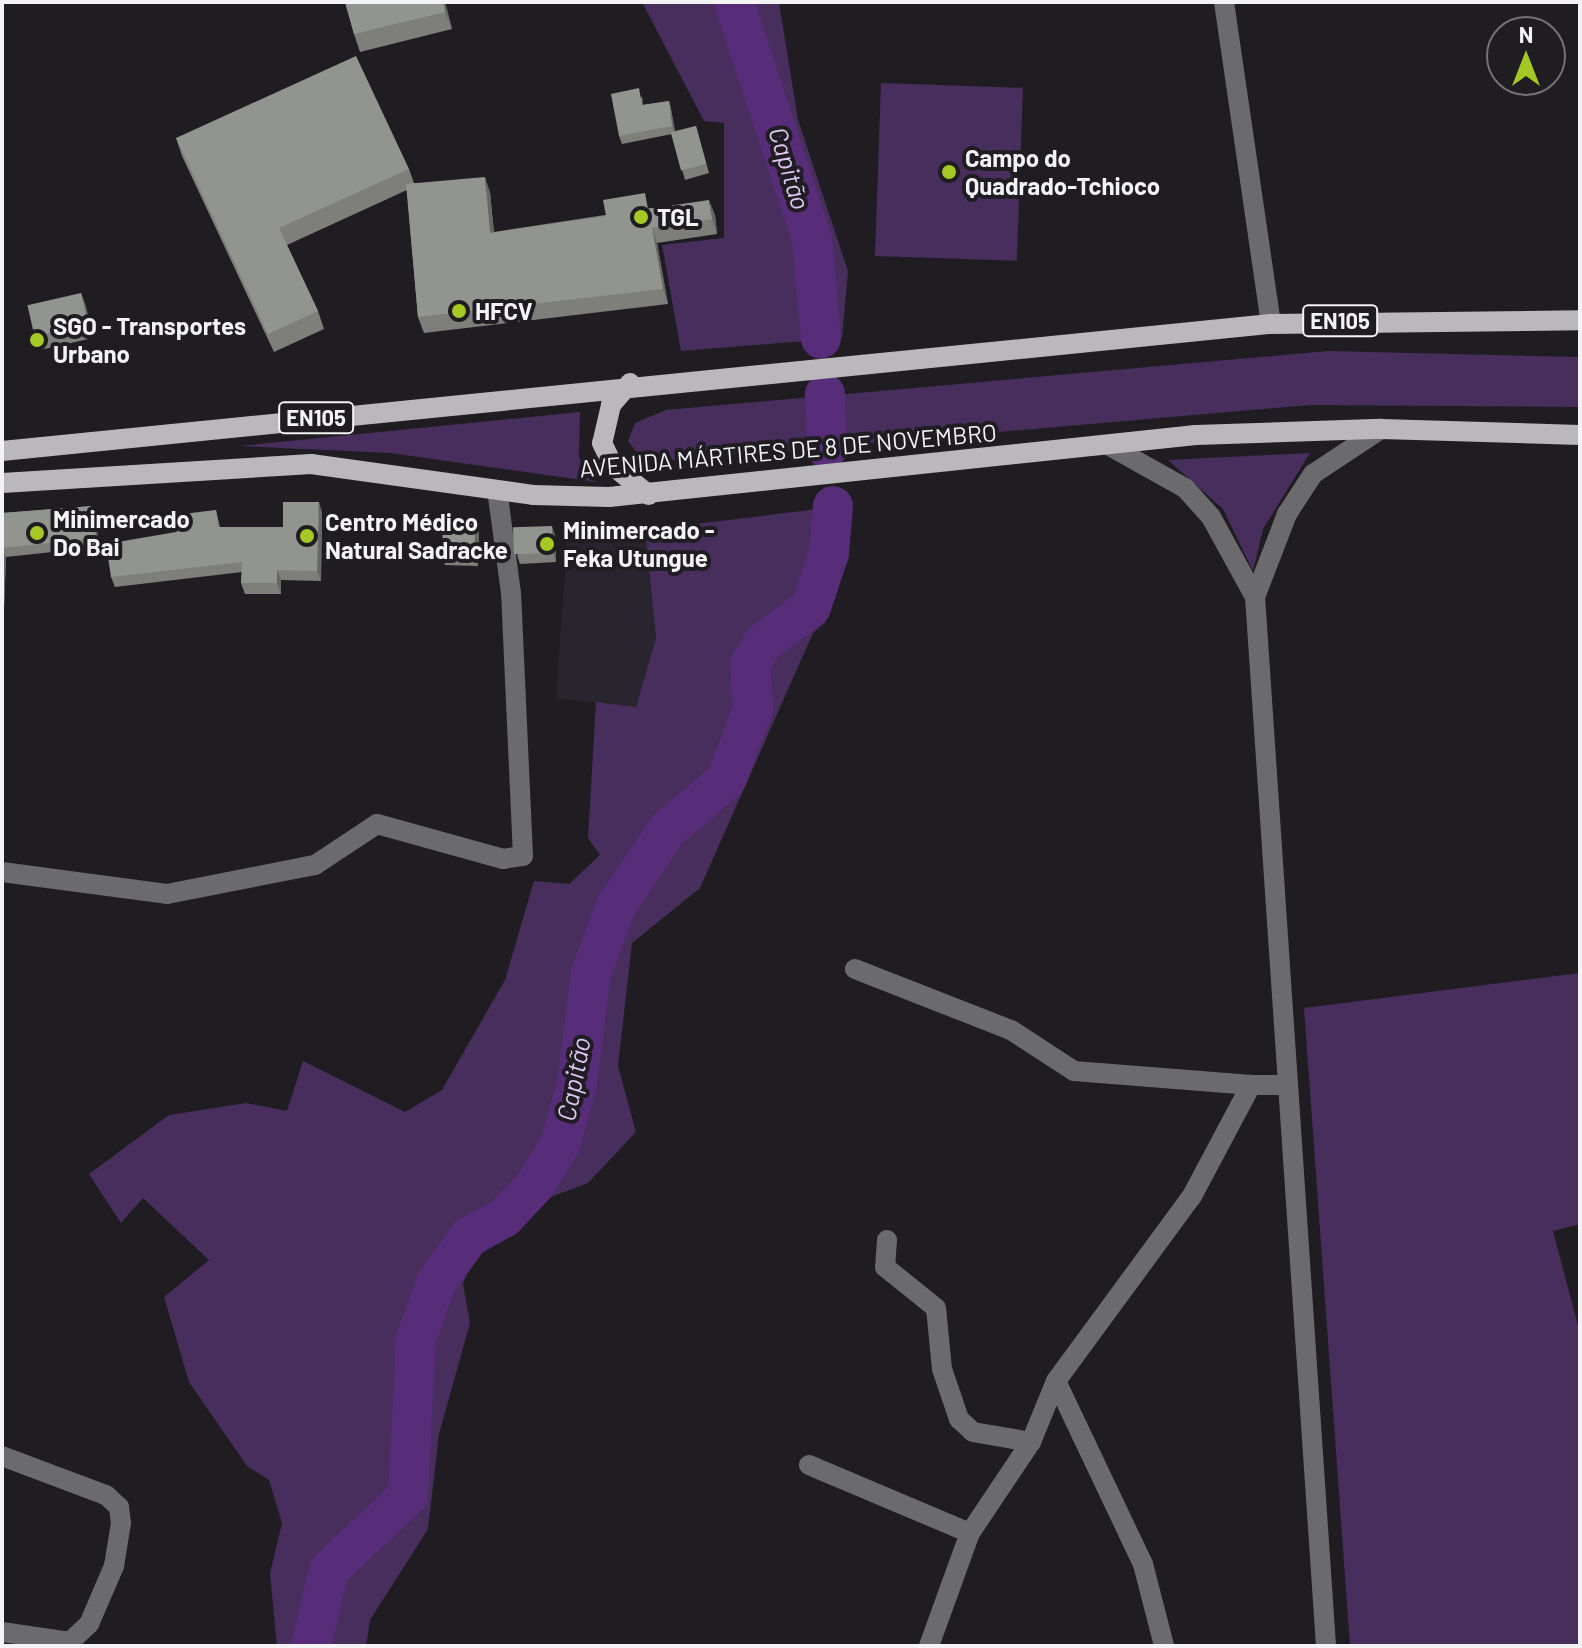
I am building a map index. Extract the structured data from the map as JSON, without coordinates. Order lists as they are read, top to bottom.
{
  "streets": {
    "main road": ["EN105", "AVENIDA MÁRTIRES DE 8 DE NOVEMBRO"]
  },
  "water": ["Capitão"],
  "places": [
    "Campo do Quadrado-Tchioco",
    "TGL",
    "HFCV",
    "SGO - Transportes Urbano",
    "Minimercado Do Bai",
    "Centro Médico Natural Sadracke",
    "Minimercado - Feka Utungue"
  ],
  "north": "top"
}
